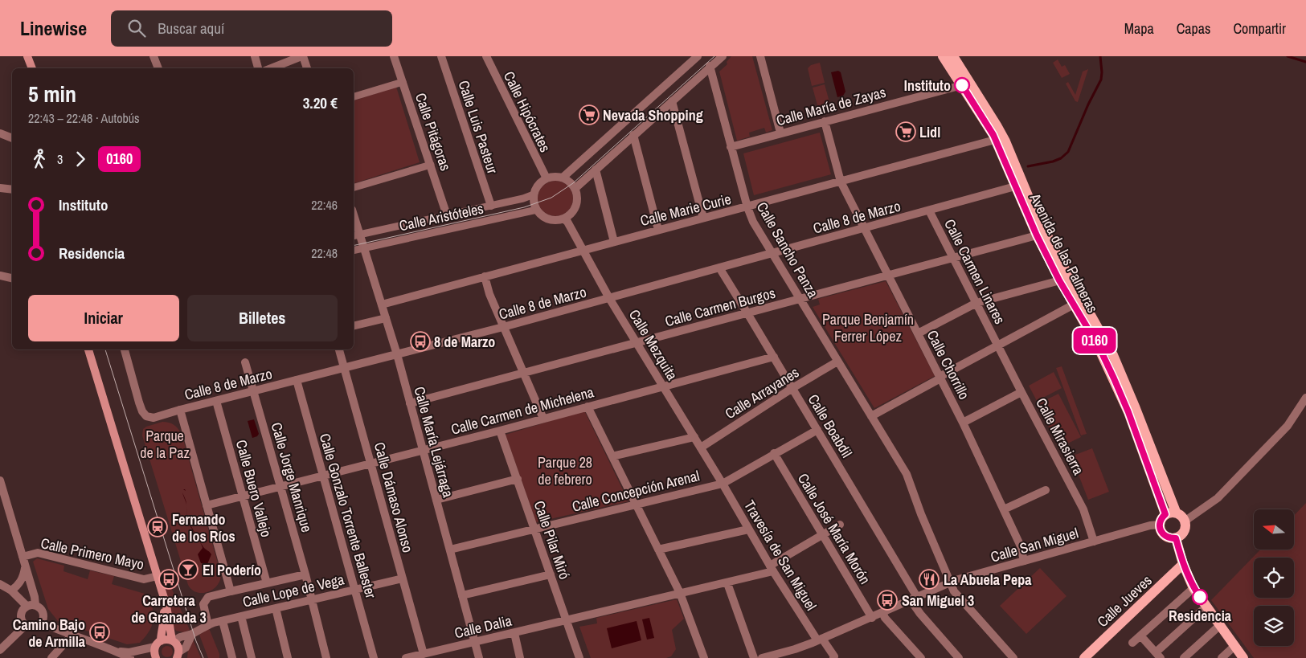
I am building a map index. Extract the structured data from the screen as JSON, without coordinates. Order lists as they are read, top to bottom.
{
  "streets": {
    "main road": ["Avenida de las Palmeras", "Calle Jueves"],
    "street": [
      "Calle María de Zayas",
      "Calle Hipócrates",
      "Calle Luis Pasteur",
      "Calle Pitágoras",
      "Calle Marie Curie",
      "Calle Aristóteles",
      "Calle 8 de Marzo",
      "Calle Sancho Panza",
      "Calle Carmen Linares",
      "Calle Carmen Burgos",
      "Calle Mezquita",
      "Calle Chorrillo",
      "Calle Arrayanes",
      "Calle Carmen de Michelena",
      "Calle Boabdil",
      "Calle Mirasierra",
      "Calle María Lejárraga",
      "Calle Jorge Manrique",
      "Calle Buero Vallejo",
      "Calle Concepción Arenal",
      "Calle Dámaso Alonso",
      "Calle Gonzalo Torrente Ballester",
      "Calle José María Morón",
      "Calle Pilar Miró",
      "Calle San Miguel",
      "Calle Primero Mayo",
      "Travesía de San Miguel",
      "Calle Lope de Vega",
      "Calle Dalia"
    ]
  },
  "crossings": [
    ["Calle María de Zayas", "Calle Sancho Panza"],
    ["Calle María de Zayas", "Avenida de las Palmeras"],
    ["Calle María de Zayas", "Calle Chorrillo"],
    ["Calle Hipócrates", "Calle Aristóteles"],
    ["Calle Hipócrates", "Calle Mezquita"],
    ["Calle Luis Pasteur", "Calle Aristóteles"],
    ["Calle Pitágoras", "Calle Aristóteles"],
    ["Calle Marie Curie", "Calle Sancho Panza"],
    ["Calle Marie Curie", "Avenida de las Palmeras"],
    ["Calle Marie Curie", "Calle Mezquita"],
    ["Calle Marie Curie", "Calle Chorrillo"],
    ["Calle Marie Curie", "Calle María Lejárraga"],
    ["Calle Aristóteles", "Calle Mezquita"],
    ["Calle Aristóteles", "Calle María Lejárraga"],
    ["Calle 8 de Marzo", "Calle Sancho Panza"],
    ["Calle 8 de Marzo", "Avenida de las Palmeras"],
    ["Calle 8 de Marzo", "Calle Carmen Linares"],
    ["Calle 8 de Marzo", "Calle Mezquita"],
    ["Calle 8 de Marzo", "Calle Chorrillo"],
    ["Calle 8 de Marzo", "Calle Boabdil"],
    ["Calle 8 de Marzo", "Calle María Lejárraga"],
    ["Calle 8 de Marzo", "Calle Jorge Manrique"],
    ["Calle 8 de Marzo", "Calle Buero Vallejo"],
    ["Calle 8 de Marzo", "Calle Dámaso Alonso"],
    ["Calle 8 de Marzo", "Calle Gonzalo Torrente Ballester"],
    ["Calle Sancho Panza", "Calle Carmen Burgos"],
    ["Calle Sancho Panza", "Calle Arrayanes"],
    ["Calle Sancho Panza", "Calle San Miguel"],
    ["Avenida de las Palmeras", "Calle Carmen Burgos"],
    ["Avenida de las Palmeras", "Calle San Miguel"],
    ["Calle Carmen Linares", "Calle Carmen Burgos"],
    ["Calle Carmen Linares", "Calle Mirasierra"],
    ["Calle Carmen Burgos", "Calle Mezquita"],
    ["Calle Carmen Burgos", "Calle Chorrillo"],
    ["Calle Carmen Burgos", "Calle Boabdil"],
    ["Calle Carmen Burgos", "Calle María Lejárraga"],
    ["Calle Mezquita", "Calle Arrayanes"],
    ["Calle Mezquita", "Calle Carmen de Michelena"],
    ["Calle Mezquita", "Calle Concepción Arenal"],
    ["Calle Mezquita", "Travesía de San Miguel"],
    ["Calle Chorrillo", "Calle San Miguel"],
    ["Calle Arrayanes", "Calle Boabdil"],
    ["Calle Carmen de Michelena", "Calle Boabdil"],
    ["Calle Carmen de Michelena", "Calle María Lejárraga"],
    ["Calle Carmen de Michelena", "Calle Jorge Manrique"],
    ["Calle Carmen de Michelena", "Calle Buero Vallejo"],
    ["Calle Carmen de Michelena", "Calle Dámaso Alonso"],
    ["Calle Carmen de Michelena", "Calle Gonzalo Torrente Ballester"],
    ["Calle Carmen de Michelena", "Calle Pilar Miró"],
    ["Calle Boabdil", "Calle Concepción Arenal"],
    ["Calle Boabdil", "Calle San Miguel"],
    ["Calle Mirasierra", "Calle San Miguel"],
    ["Calle María Lejárraga", "Calle Concepción Arenal"],
    ["Calle María Lejárraga", "Calle Dalia"],
    ["Calle Jorge Manrique", "Calle Lope de Vega"],
    ["Calle Concepción Arenal", "Calle José María Morón"],
    ["Calle Concepción Arenal", "Calle Pilar Miró"],
    ["Calle Concepción Arenal", "Travesía de San Miguel"],
    ["Calle Dámaso Alonso", "Calle Lope de Vega"],
    ["Calle Dámaso Alonso", "Calle Dalia"],
    ["Calle Gonzalo Torrente Ballester", "Calle Lope de Vega"],
    ["Calle José María Morón", "Calle San Miguel"],
    ["Calle José María Morón", "Calle Dalia"],
    ["Calle Pilar Miró", "Calle Dalia"],
    ["Calle San Miguel", "Travesía de San Miguel"],
    ["Travesía de San Miguel", "Calle Dalia"]
  ],
  "parks": ["Parque Benjamín Ferrer López", "Parque de la Paz", "Parque 28 de febrero"],
  "places": {
    "other": ["Instituto", "Residencia"],
    "supermarket": ["Nevada Shopping", "Lidl"],
    "bus stop": [
      "8 de Marzo",
      "Carretera de Granada 3",
      "San Miguel 3",
      "Camino Bajo de Armilla"
    ],
    "station": ["Fernando de los Ríos"],
    "bar": ["El Poderío"],
    "restaurant": ["La Abuela Pepa"]
  },
  "lines": ["bus line 0160"],
  "north": "left",
  "page": {
    "header": "Linewise",
    "search": "Buscar aquí",
    "nav": ["Mapa", "Capas", "Compartir"],
    "on_map": "0160",
    "heading": ["5 min", "22:43 – 22:48 · Autobús", "3.20 €"],
    "legs": ["3", "0160"],
    "list": [
      {
        "name": "Instituto",
        "value": "22:46"
      },
      {
        "name": "Residencia",
        "value": "22:48"
      }
    ],
    "buttons": ["Iniciar", "Billetes"]
  }
}
